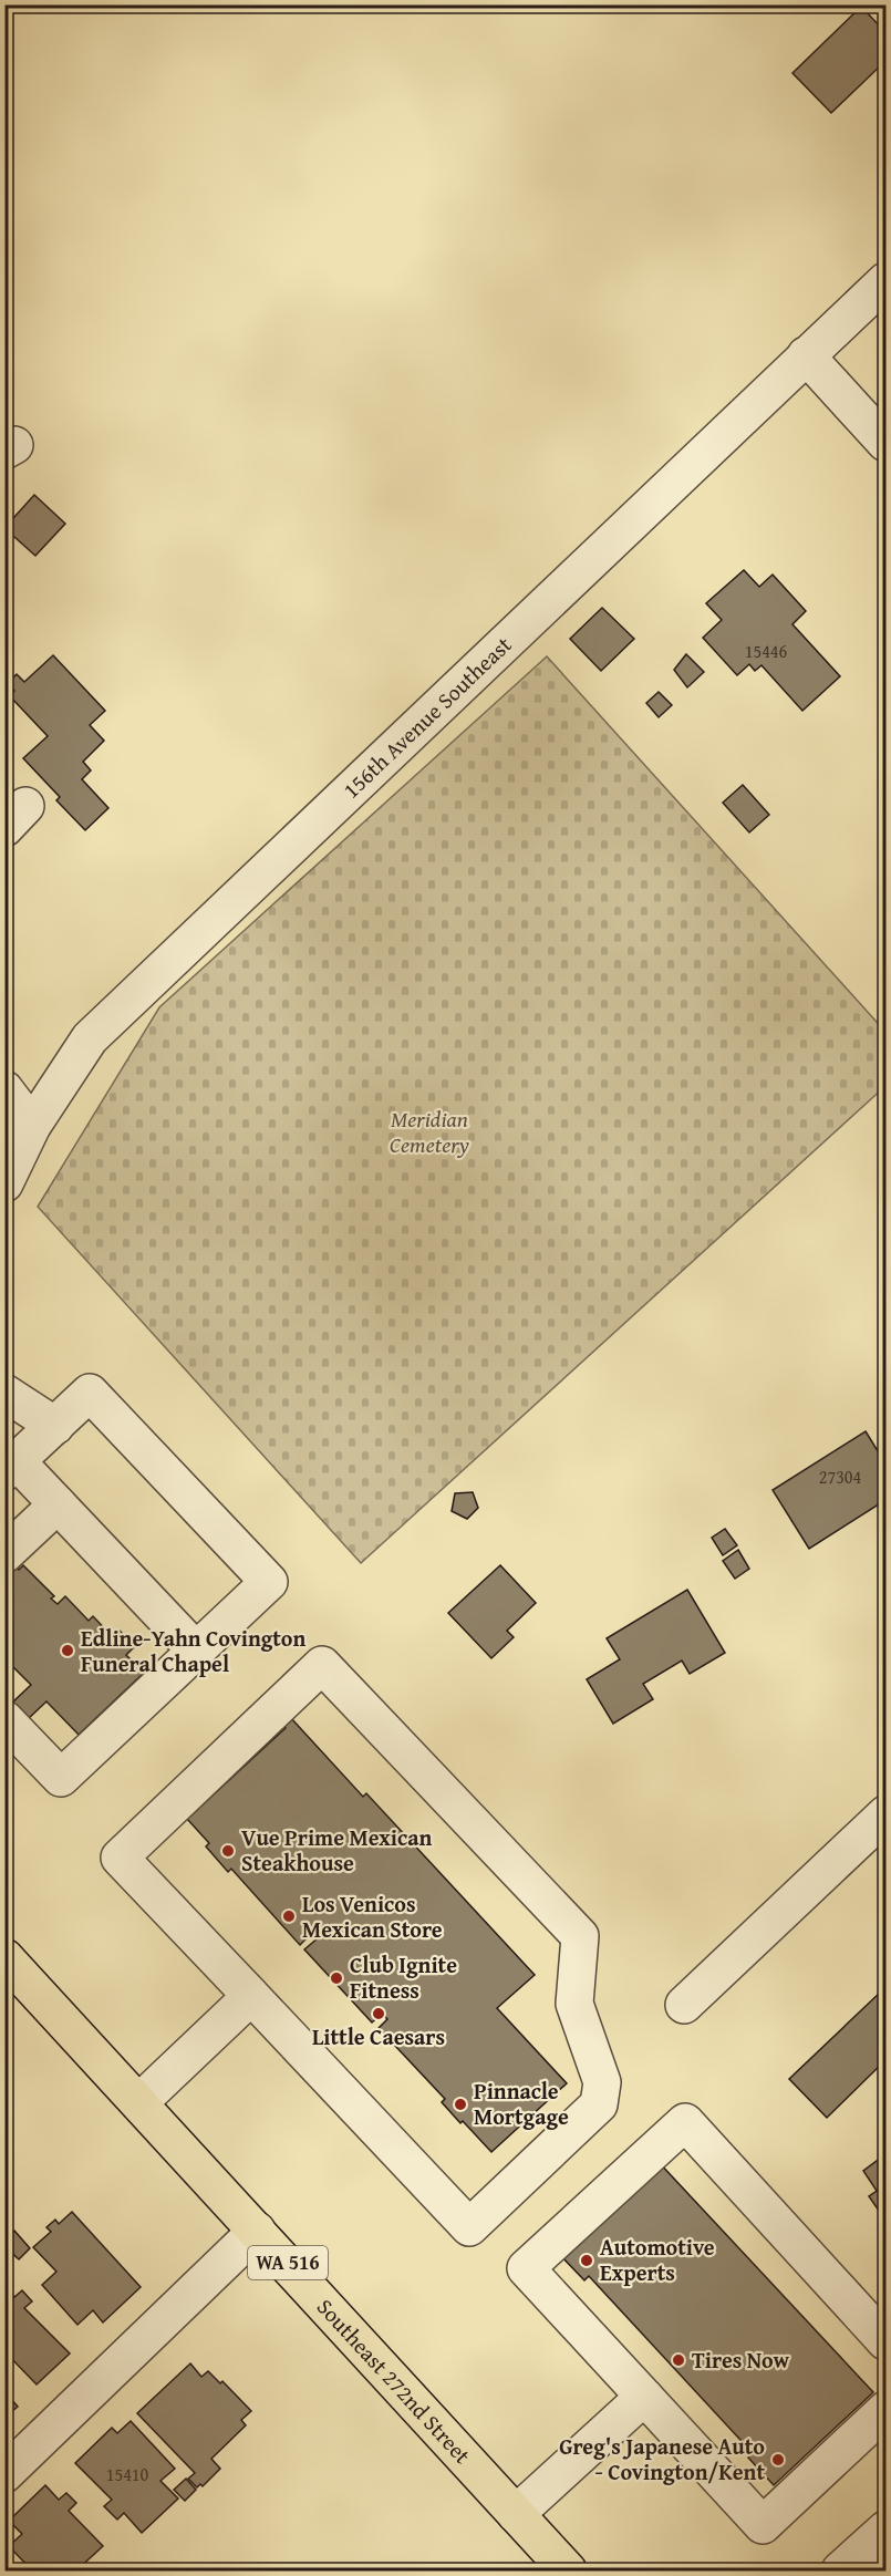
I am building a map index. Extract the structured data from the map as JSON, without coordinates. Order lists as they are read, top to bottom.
{
  "streets": {
    "main road": ["WA 516", "Southeast 272nd Street"],
    "street": ["156th Avenue Southeast"]
  },
  "parks": ["Meridian Cemetery"],
  "places": [
    "Edline-Yahn Covington Funeral Chapel",
    "Vue Prime Mexican Steakhouse",
    "Los Venicos Mexican Store",
    "Club Ignite Fitness",
    "Little Caesars",
    "Pinnacle Mortgage",
    "Automotive Experts",
    "Tires Now",
    "Greg's Japanese Auto - Covington/Kent"
  ],
  "house_numbers": ["15446", "27304", "15410"]
}
